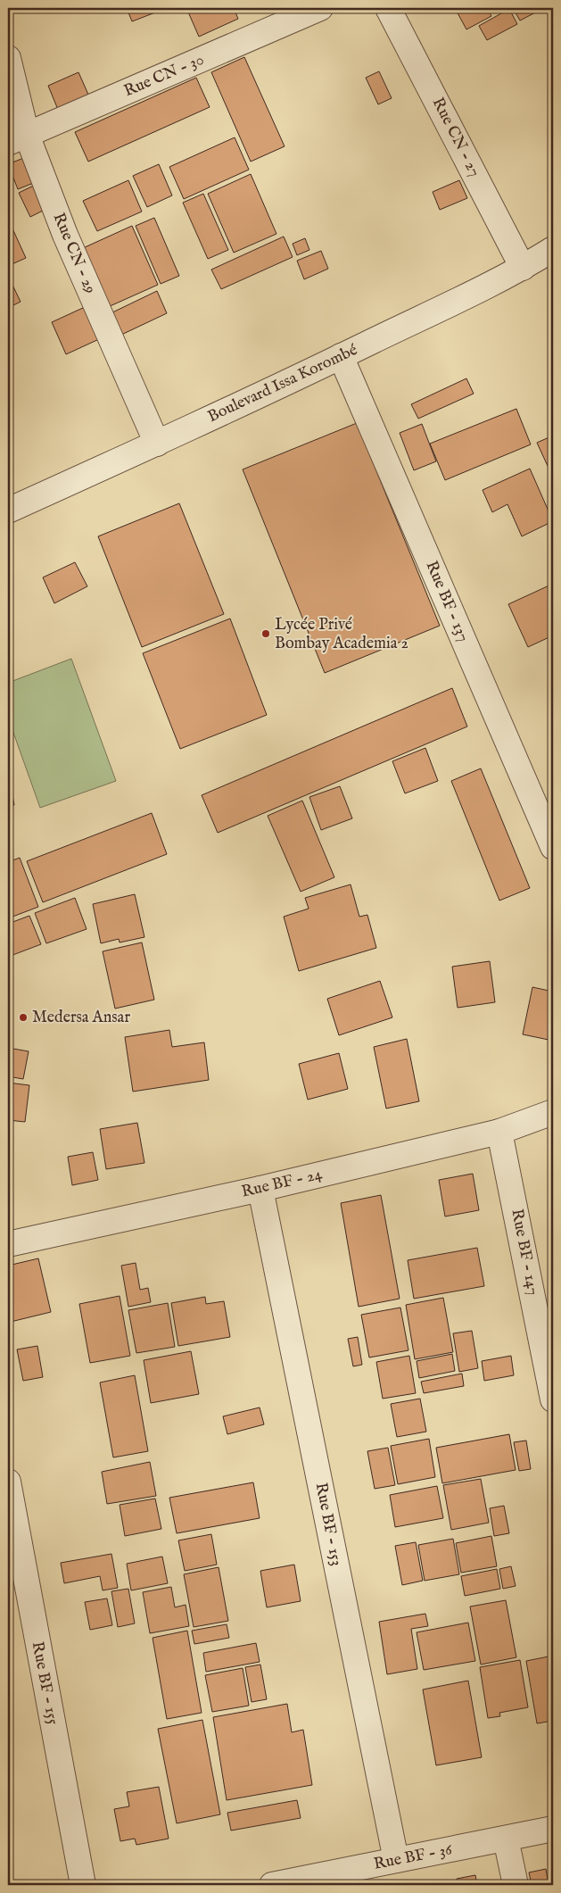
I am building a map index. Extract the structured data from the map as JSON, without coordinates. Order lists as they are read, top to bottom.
{
  "streets": {
    "street": [
      "Rue CN - 30",
      "Rue CN - 27",
      "Rue CN - 29",
      "Boulevard Issa Korombé",
      "Rue BF - 137",
      "Rue BF - 24",
      "Rue BF - 147",
      "Rue BF - 153",
      "Rue BF - 155",
      "Rue BF - 36"
    ]
  },
  "crossings": [
    ["Rue CN - 30", "Rue CN - 29"],
    ["Rue CN - 27", "Boulevard Issa Korombé"],
    ["Rue CN - 29", "Boulevard Issa Korombé"],
    ["Boulevard Issa Korombé", "Rue BF - 137"],
    ["Rue BF - 24", "Rue BF - 147"],
    ["Rue BF - 24", "Rue BF - 153"],
    ["Rue BF - 153", "Rue BF - 36"]
  ],
  "places": ["Lycée Privé Bombay Academia 2", "Medersa Ansar"]
}
